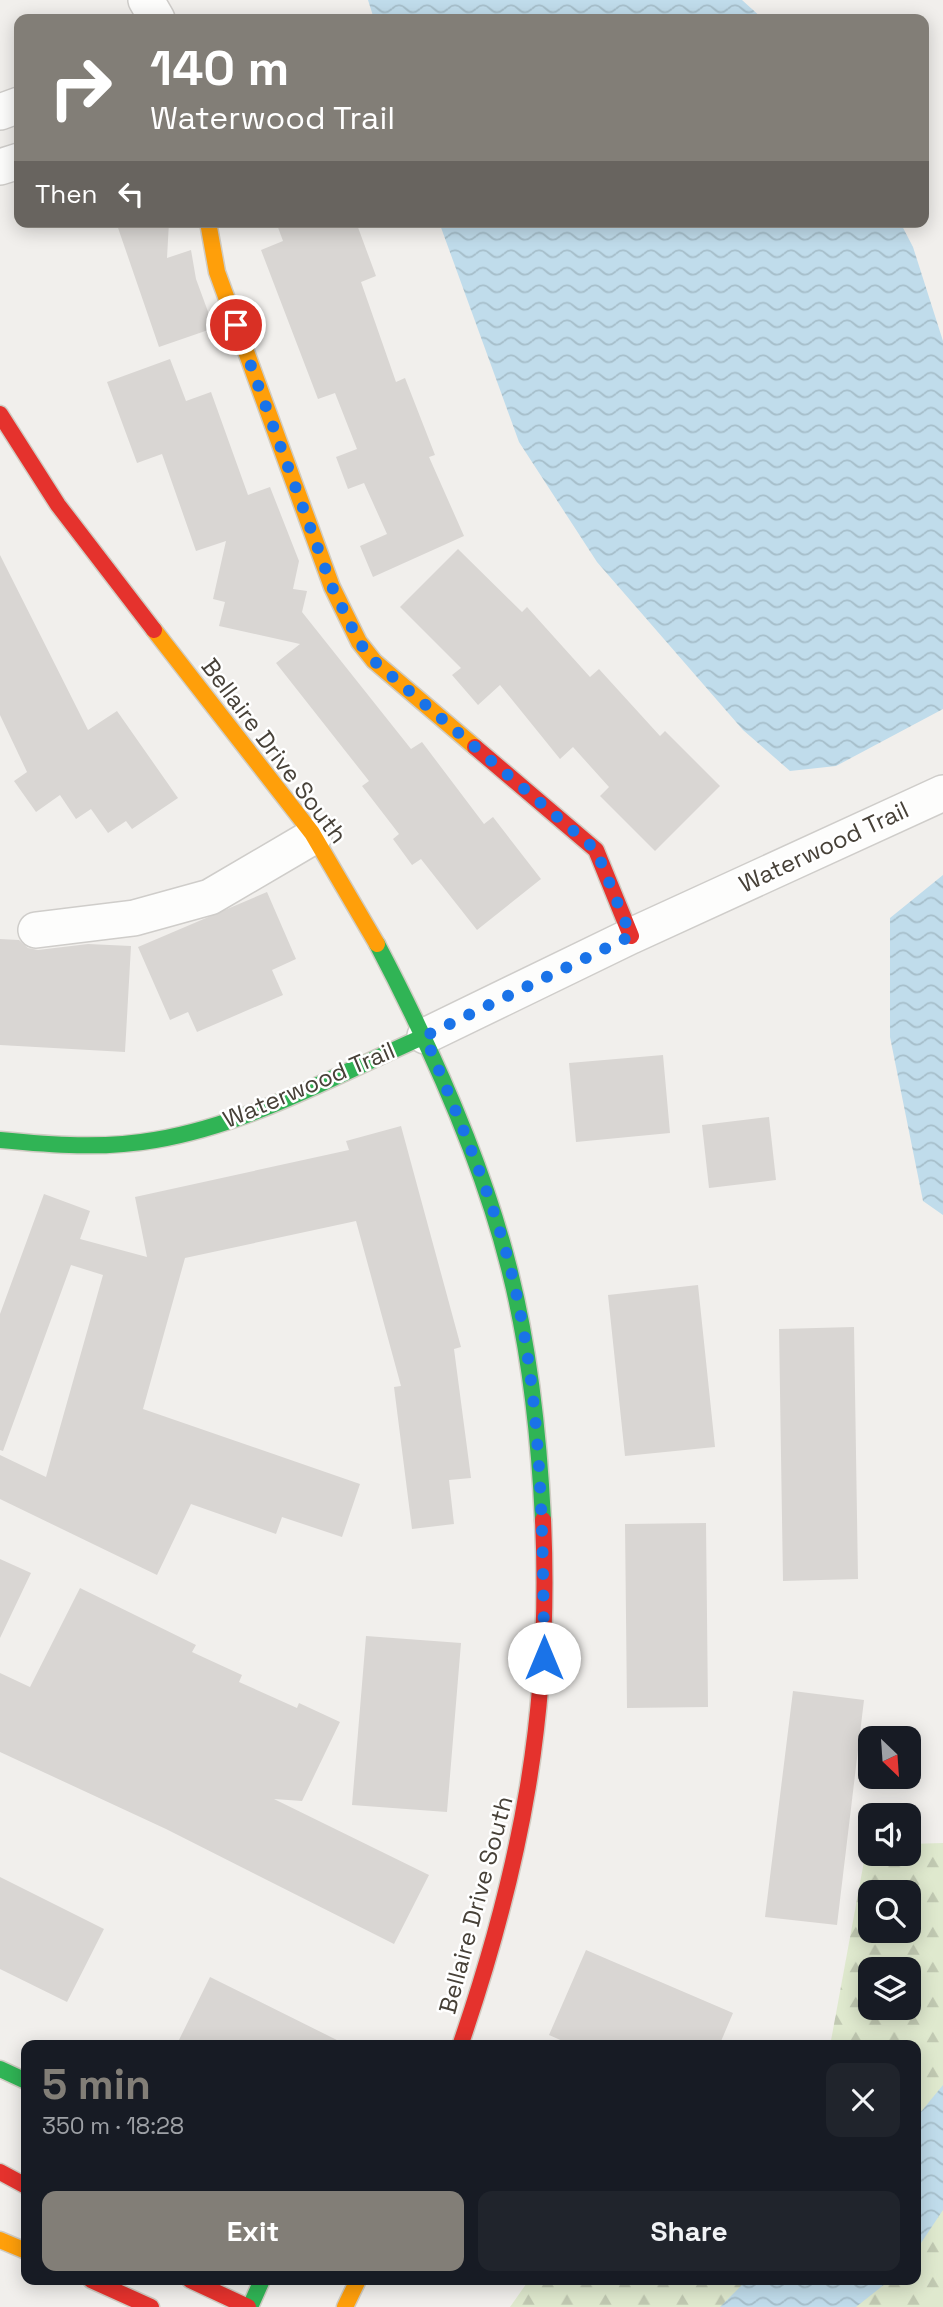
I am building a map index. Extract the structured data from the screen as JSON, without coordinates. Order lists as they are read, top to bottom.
{
  "streets": {
    "main road": ["Bellaire Drive South", "Waterwood Trail"]
  },
  "crossings": [
    ["Bellaire Drive South", "Waterwood Trail"]
  ],
  "north": "bottom right",
  "page": {
    "turn": ["140 m", "Waterwood Trail"],
    "then": "Then",
    "heading": ["5 min", "350 m · 18:28"],
    "buttons": ["Exit", "Share"]
  }
}
